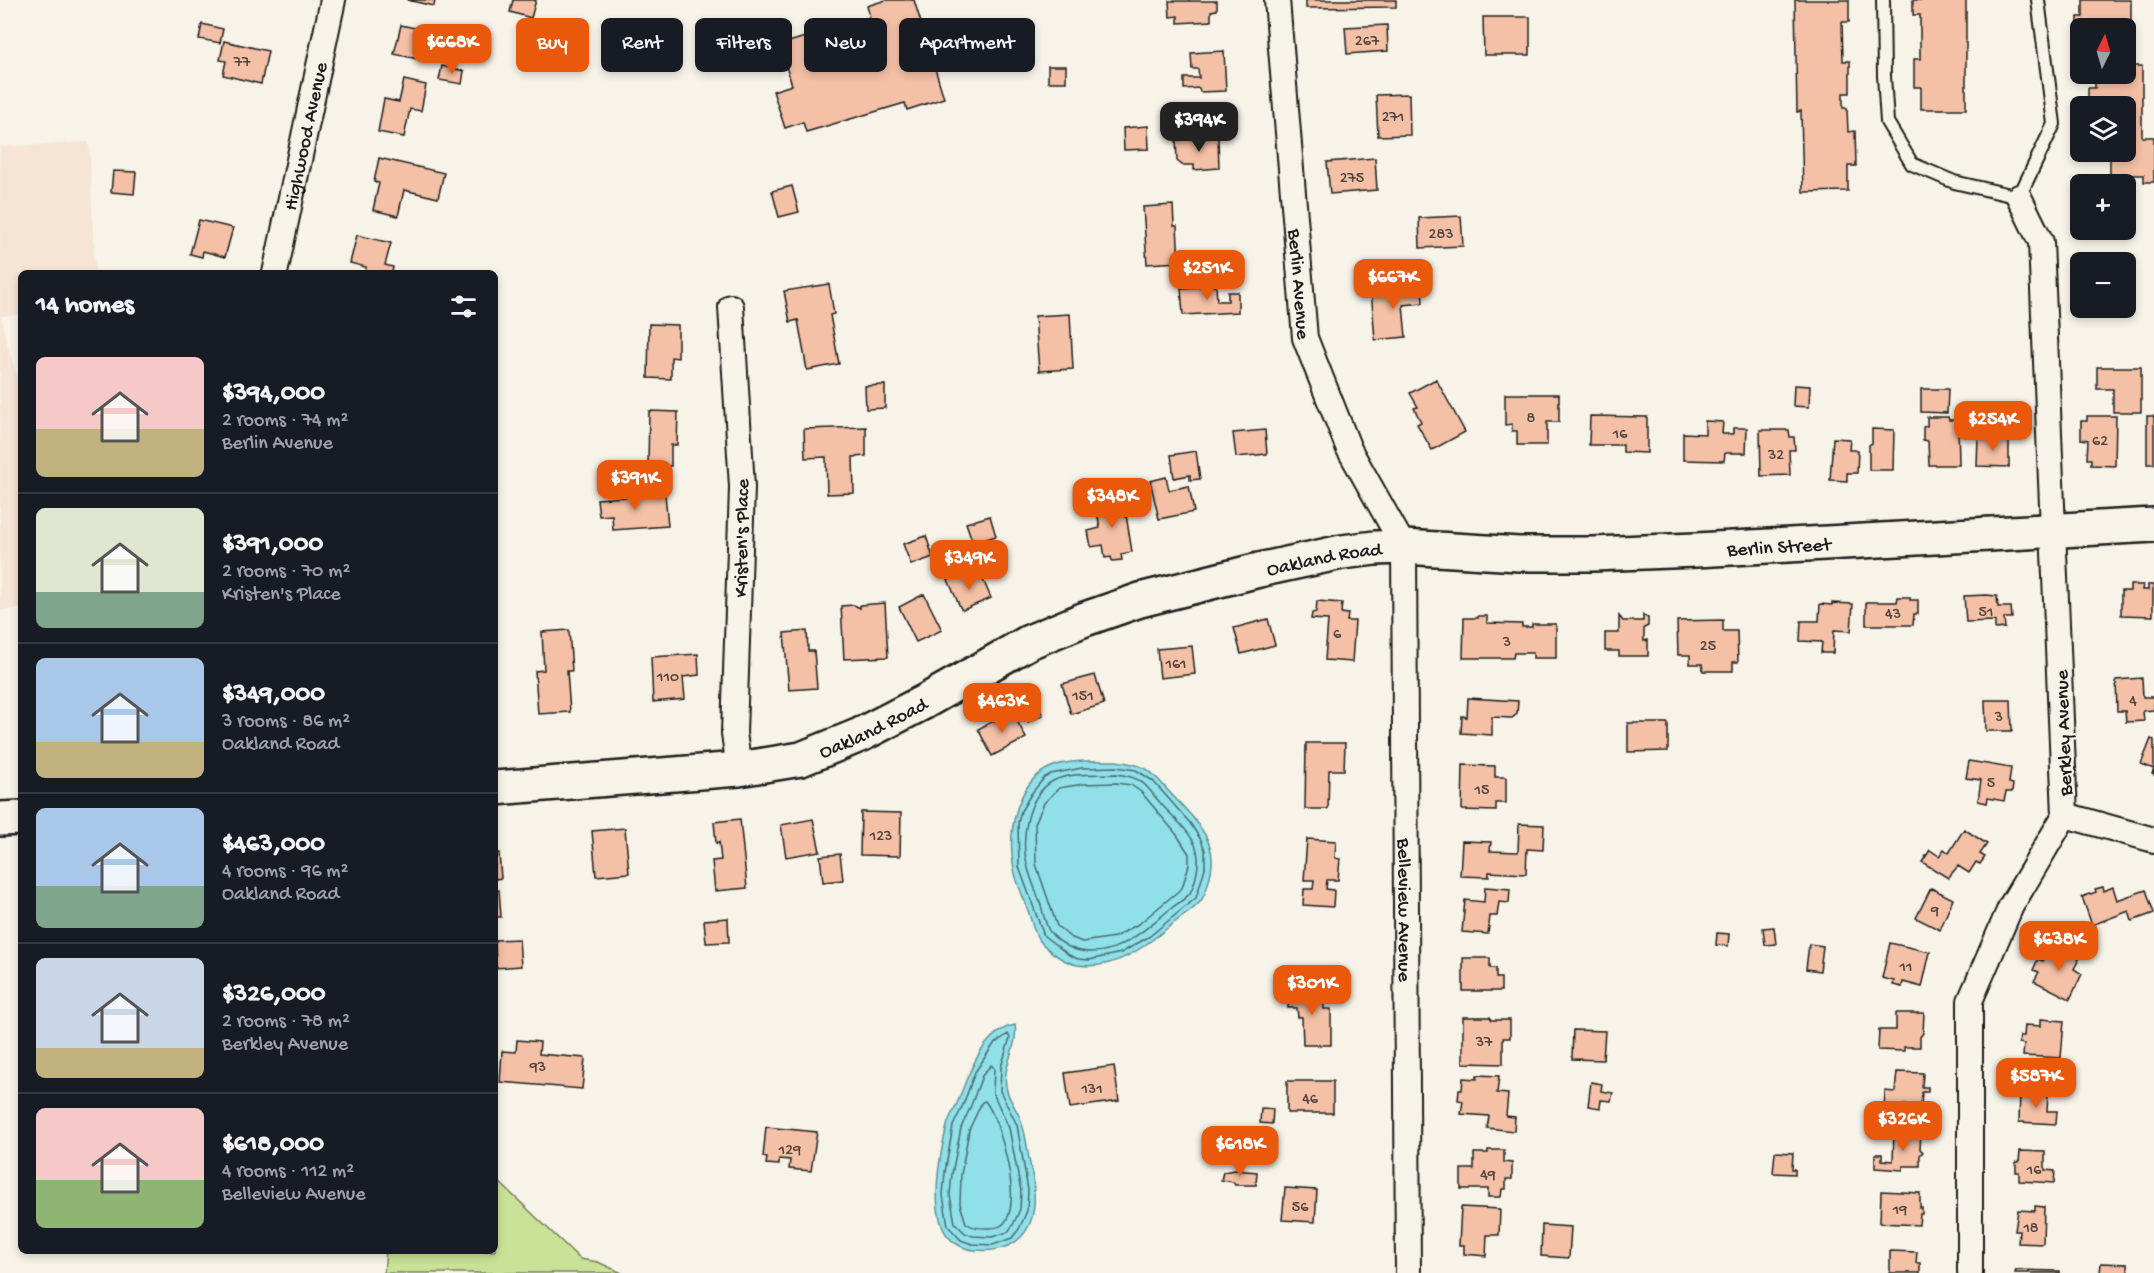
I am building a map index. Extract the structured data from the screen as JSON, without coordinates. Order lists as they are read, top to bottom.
{
  "streets": {
    "main road": ["Berlin Street", "Oakland Road"],
    "street": [
      "Highwood Avenue",
      "Berlin Avenue",
      "Kristen's Place",
      "Berkley Avenue",
      "Belleview Avenue"
    ]
  },
  "crossings": [
    ["Berlin Avenue", "Berlin Street"],
    ["Berlin Avenue", "Oakland Road"],
    ["Berlin Avenue", "Belleview Avenue"],
    ["Kristen's Place", "Oakland Road"],
    ["Berlin Street", "Oakland Road"],
    ["Berlin Street", "Berkley Avenue"],
    ["Berlin Street", "Belleview Avenue"],
    ["Oakland Road", "Belleview Avenue"]
  ],
  "house_numbers": [
    "267",
    "77",
    "271",
    "275",
    "283",
    "8",
    "16",
    "62",
    "32",
    "51",
    "43",
    "6",
    "3",
    "25",
    "161",
    "110",
    "151",
    "4",
    "3",
    "5",
    "15",
    "123",
    "9",
    "11",
    "37",
    "93",
    "131",
    "46",
    "129",
    "16",
    "49",
    "56",
    "19",
    "18"
  ],
  "north": "top",
  "page": {
    "map_buttons": ["+", "−"],
    "chip": [
      "Buy",
      "Rent",
      "Filters",
      "New",
      "Apartment"
    ],
    "price": [
      "$668K",
      "$394K",
      "$251K",
      "$667K",
      "$254K",
      "$391K",
      "$348K",
      "$349K",
      "$463K",
      "$638K",
      "$301K",
      "$587K",
      "$326K",
      "$618K"
    ],
    "heading": "14 homes",
    "list": [
      {
        "name": "$394,000",
        "note": "2 rooms · 74 m² · Berlin Avenue"
      },
      {
        "name": "$391,000",
        "note": "2 rooms · 70 m² · Kristen's Place"
      },
      {
        "name": "$349,000",
        "note": "3 rooms · 86 m² · Oakland Road"
      },
      {
        "name": "$463,000",
        "note": "4 rooms · 96 m² · Oakland Road"
      },
      {
        "name": "$326,000",
        "note": "2 rooms · 78 m² · Berkley Avenue"
      },
      {
        "name": "$618,000",
        "note": "4 rooms · 112 m² · Belleview Avenue"
      }
    ]
  }
}
